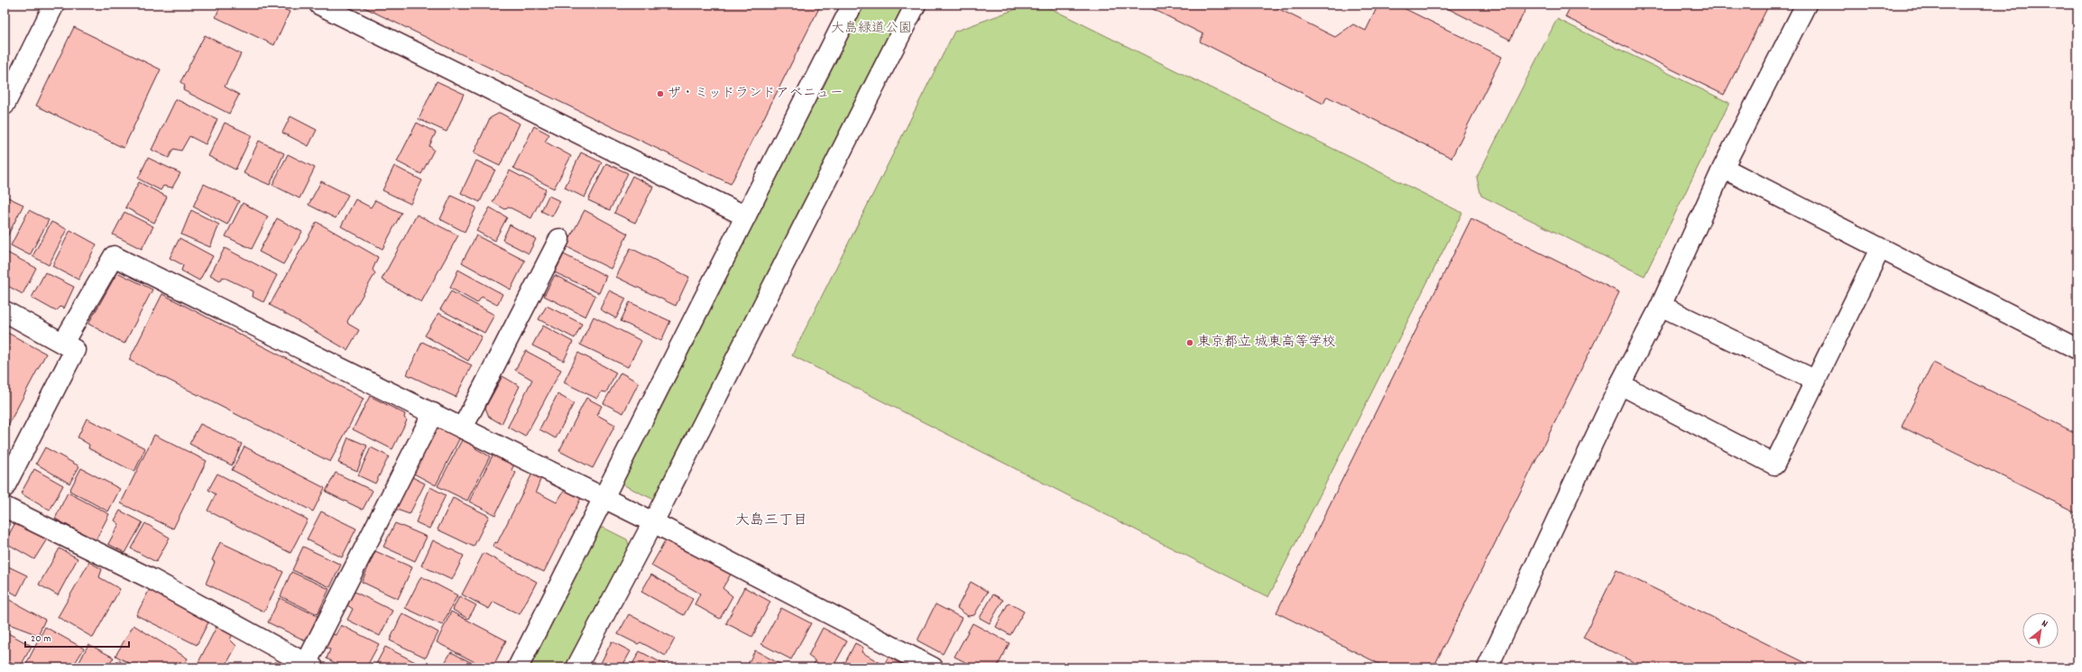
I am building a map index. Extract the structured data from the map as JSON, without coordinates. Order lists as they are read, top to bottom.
{
  "districts": ["大島三丁目"],
  "parks": ["大島緑道公園"],
  "places": ["ザ・ミッドランドアベニュー", "東京都立 城東高等学校"],
  "scale_bar": "20 m",
  "north": "top right"
}
